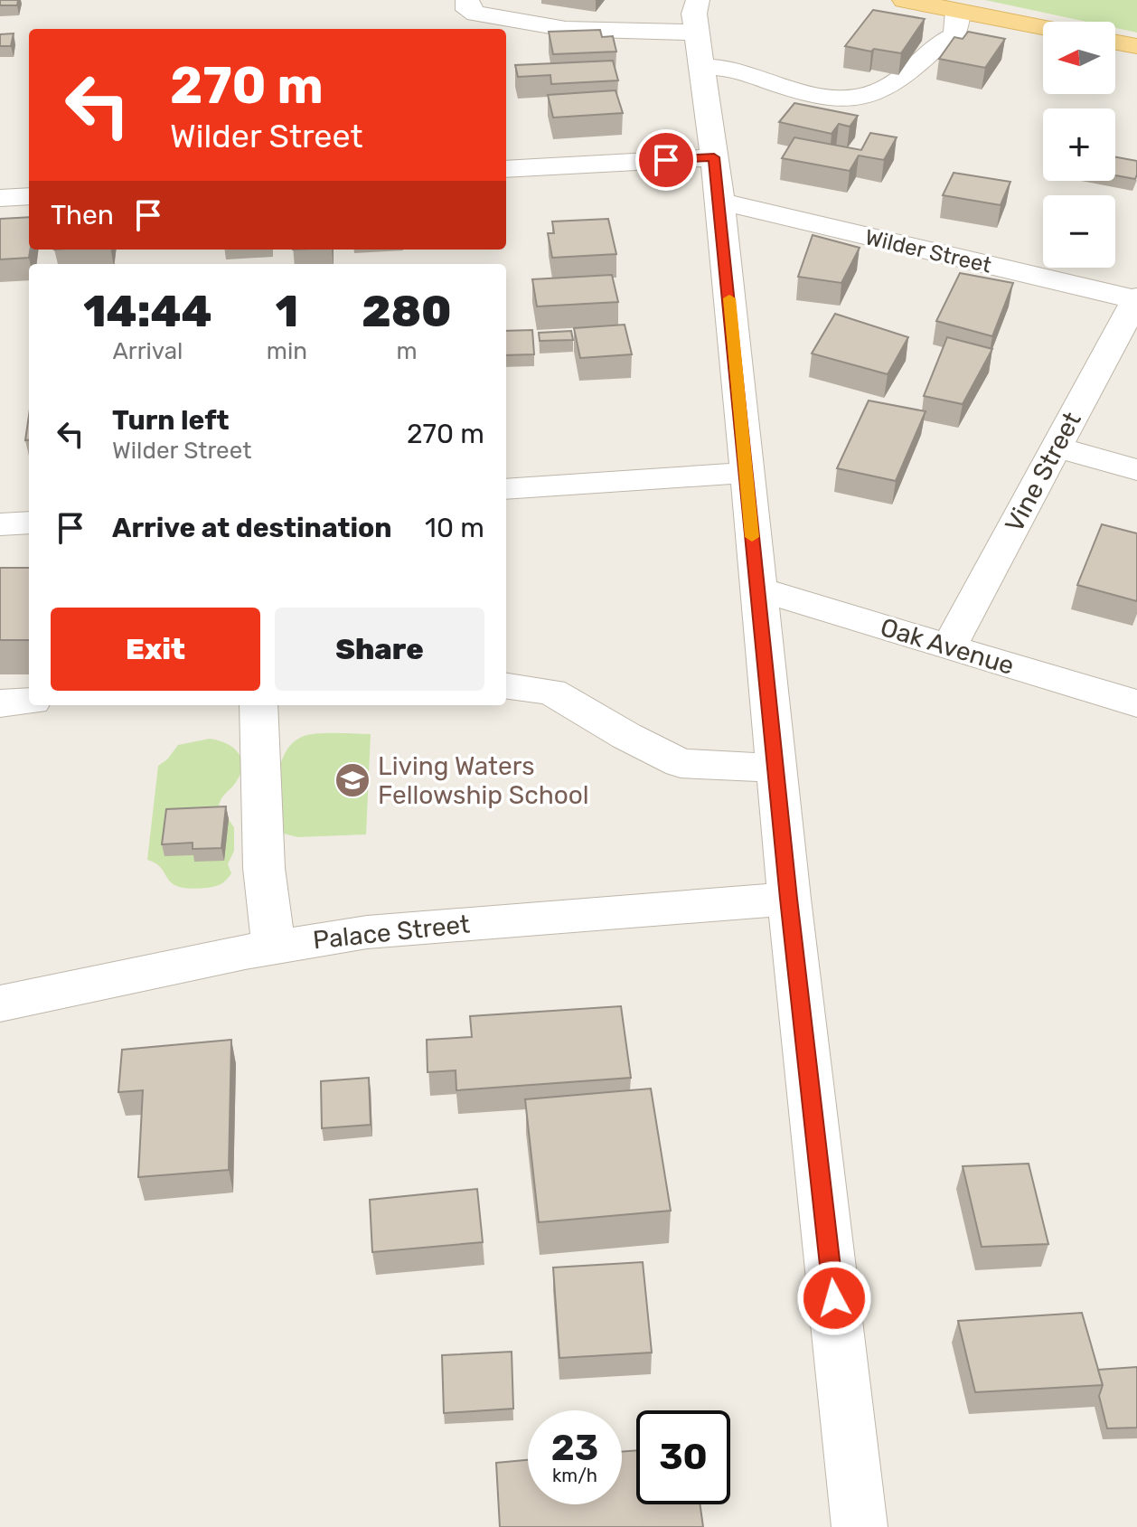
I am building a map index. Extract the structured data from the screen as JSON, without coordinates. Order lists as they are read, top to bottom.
{
  "streets": {
    "street": [
      "Wilder Street",
      "Vine Street",
      "Oak Avenue",
      "Palace Street"
    ]
  },
  "crossings": [
    ["Wilder Street", "Vine Street"],
    ["Vine Street", "Oak Avenue"]
  ],
  "places": {
    "school or university": ["Living Waters Fellowship School"]
  },
  "north": "left",
  "page": {
    "map_buttons": ["+", "−"],
    "turn": ["270 m", "Wilder Street"],
    "then": "Then",
    "eta": [
      "14:44",
      "Arrival",
      "1",
      "min",
      "280",
      "m"
    ],
    "list": [
      {
        "name": "Turn left",
        "note": "Wilder Street",
        "value": "270 m"
      },
      {
        "name": "Arrive at destination",
        "value": "10 m"
      }
    ],
    "buttons": ["Exit", "Share"],
    "speed": "23 km/h",
    "limit": "30"
  }
}
